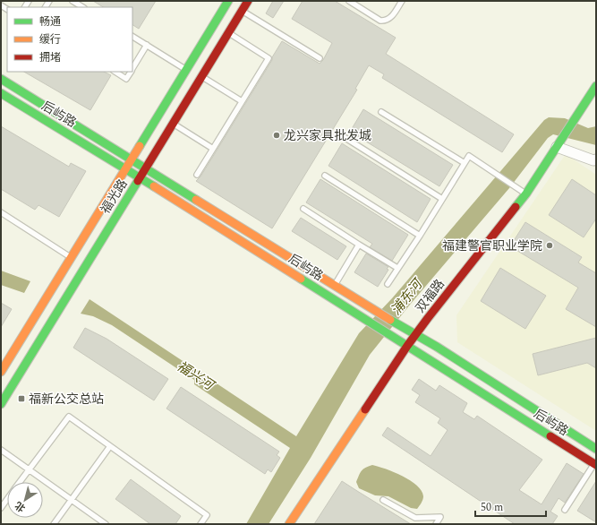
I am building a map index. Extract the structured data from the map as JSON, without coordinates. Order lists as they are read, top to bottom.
{
  "streets": {
    "main road": ["后屿路", "福光路", "双福路"]
  },
  "crossings": [
    ["后屿路", "福光路"],
    ["后屿路", "双福路"]
  ],
  "water": ["浦东河", "福兴河"],
  "places": {
    "other": ["龙兴家具批发城", "福建警官职业学院"],
    "transit": ["福新公交总站"]
  },
  "legend": ["畅通", "缓行", "拥堵"],
  "scale_bar": "50 m",
  "north": "bottom left"
}
